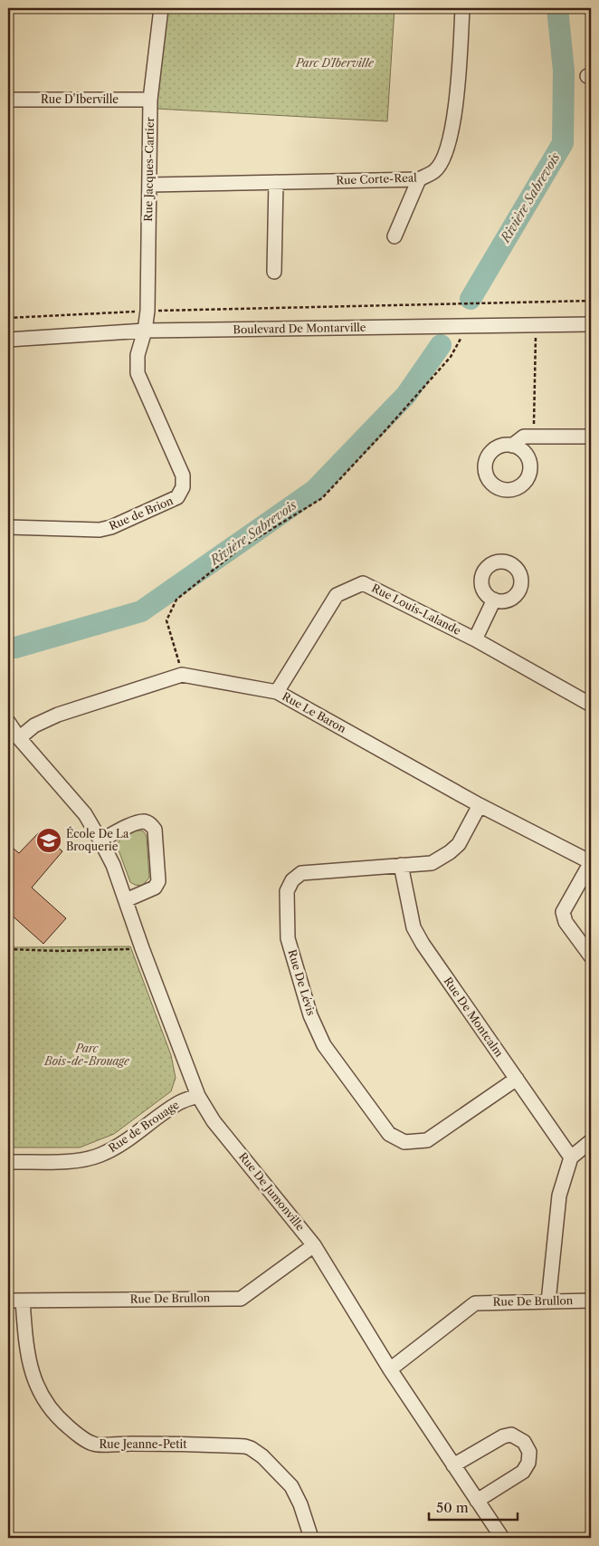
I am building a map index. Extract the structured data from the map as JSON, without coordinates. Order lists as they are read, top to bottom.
{
  "streets": {
    "street": [
      "Rue D'Iberville",
      "Rue Jacques-Cartier",
      "Rue Corte-Real",
      "Boulevard De Montarville",
      "Rue de Brion",
      "Rue Louis-Lalande",
      "Rue Le Baron",
      "Rue De Lévis",
      "Rue De Montcalm",
      "Rue de Brouage",
      "Rue De Jumonville",
      "Rue De Brullon",
      "Rue Jeanne-Petit"
    ]
  },
  "crossings": [
    ["Rue D'Iberville", "Rue Jacques-Cartier"],
    ["Rue Jacques-Cartier", "Rue Corte-Real"],
    ["Rue Jacques-Cartier", "Boulevard De Montarville"],
    ["Rue Jacques-Cartier", "Rue de Brion"],
    ["Boulevard De Montarville", "Rue de Brion"],
    ["Rue Louis-Lalande", "Rue Le Baron"],
    ["Rue Le Baron", "Rue De Lévis"],
    ["Rue Le Baron", "Rue De Jumonville"],
    ["Rue De Lévis", "Rue De Montcalm"],
    ["Rue de Brouage", "Rue De Jumonville"],
    ["Rue De Jumonville", "Rue De Brullon"],
    ["Rue De Brullon", "Rue Jeanne-Petit"]
  ],
  "water": ["Rivière Sabrevois"],
  "parks": ["Parc D'Iberville", "Parc Bois-de-Brouage"],
  "places": {
    "school or university": ["École De La Broquerie"]
  },
  "scale_bar": "50 m"
}
